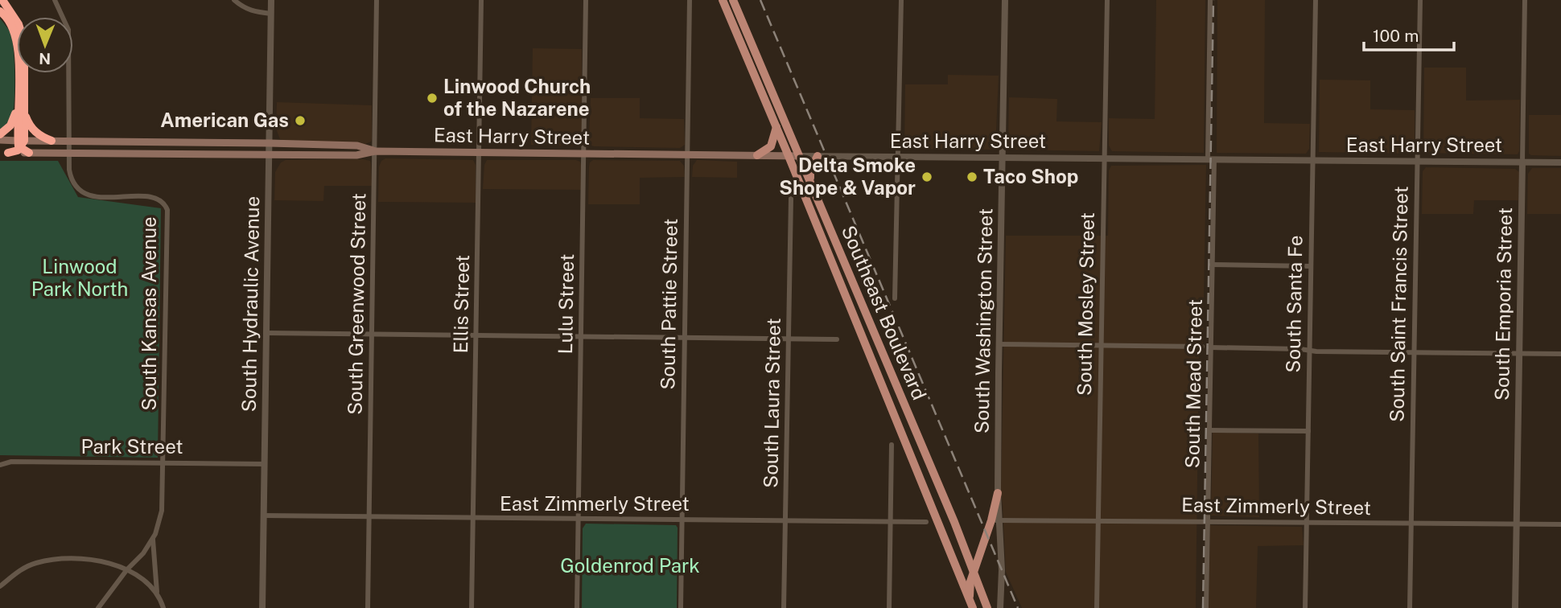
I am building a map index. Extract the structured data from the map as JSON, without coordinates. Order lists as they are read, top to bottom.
{
  "streets": {
    "main road": ["East Harry Street", "Southeast Boulevard"],
    "street": [
      "South Hydraulic Avenue",
      "South Greenwood Street",
      "Ellis Street",
      "Lulu Street",
      "South Pattie Street",
      "South Mosley Street",
      "South Santa Fe",
      "South Saint Francis Street",
      "South Emporia Street",
      "South Kansas Avenue",
      "South Washington Street",
      "South Mead Street",
      "South Laura Street",
      "Park Street",
      "East Zimmerly Street"
    ]
  },
  "crossings": [
    ["East Harry Street", "South Hydraulic Avenue"],
    ["East Harry Street", "South Greenwood Street"],
    ["East Harry Street", "Ellis Street"],
    ["East Harry Street", "Lulu Street"],
    ["East Harry Street", "South Pattie Street"],
    ["East Harry Street", "South Mosley Street"],
    ["East Harry Street", "South Santa Fe"],
    ["East Harry Street", "South Saint Francis Street"],
    ["East Harry Street", "South Emporia Street"],
    ["East Harry Street", "Southeast Boulevard"],
    ["East Harry Street", "South Washington Street"],
    ["East Harry Street", "South Mead Street"],
    ["South Hydraulic Avenue", "Park Street"],
    ["South Hydraulic Avenue", "East Zimmerly Street"],
    ["South Greenwood Street", "East Zimmerly Street"],
    ["Ellis Street", "East Zimmerly Street"],
    ["Lulu Street", "East Zimmerly Street"],
    ["South Pattie Street", "East Zimmerly Street"],
    ["South Mosley Street", "East Zimmerly Street"],
    ["South Santa Fe", "East Zimmerly Street"],
    ["South Saint Francis Street", "East Zimmerly Street"],
    ["South Emporia Street", "East Zimmerly Street"],
    ["South Kansas Avenue", "Park Street"],
    ["South Mead Street", "East Zimmerly Street"],
    ["South Laura Street", "East Zimmerly Street"]
  ],
  "parks": ["Linwood Park North", "Goldenrod Park"],
  "places": [
    "Linwood Church of the Nazarene",
    "American Gas",
    "Delta Smoke Shope & Vapor",
    "Taco Shop"
  ],
  "scale_bar": "100 m",
  "north": "bottom"
}
